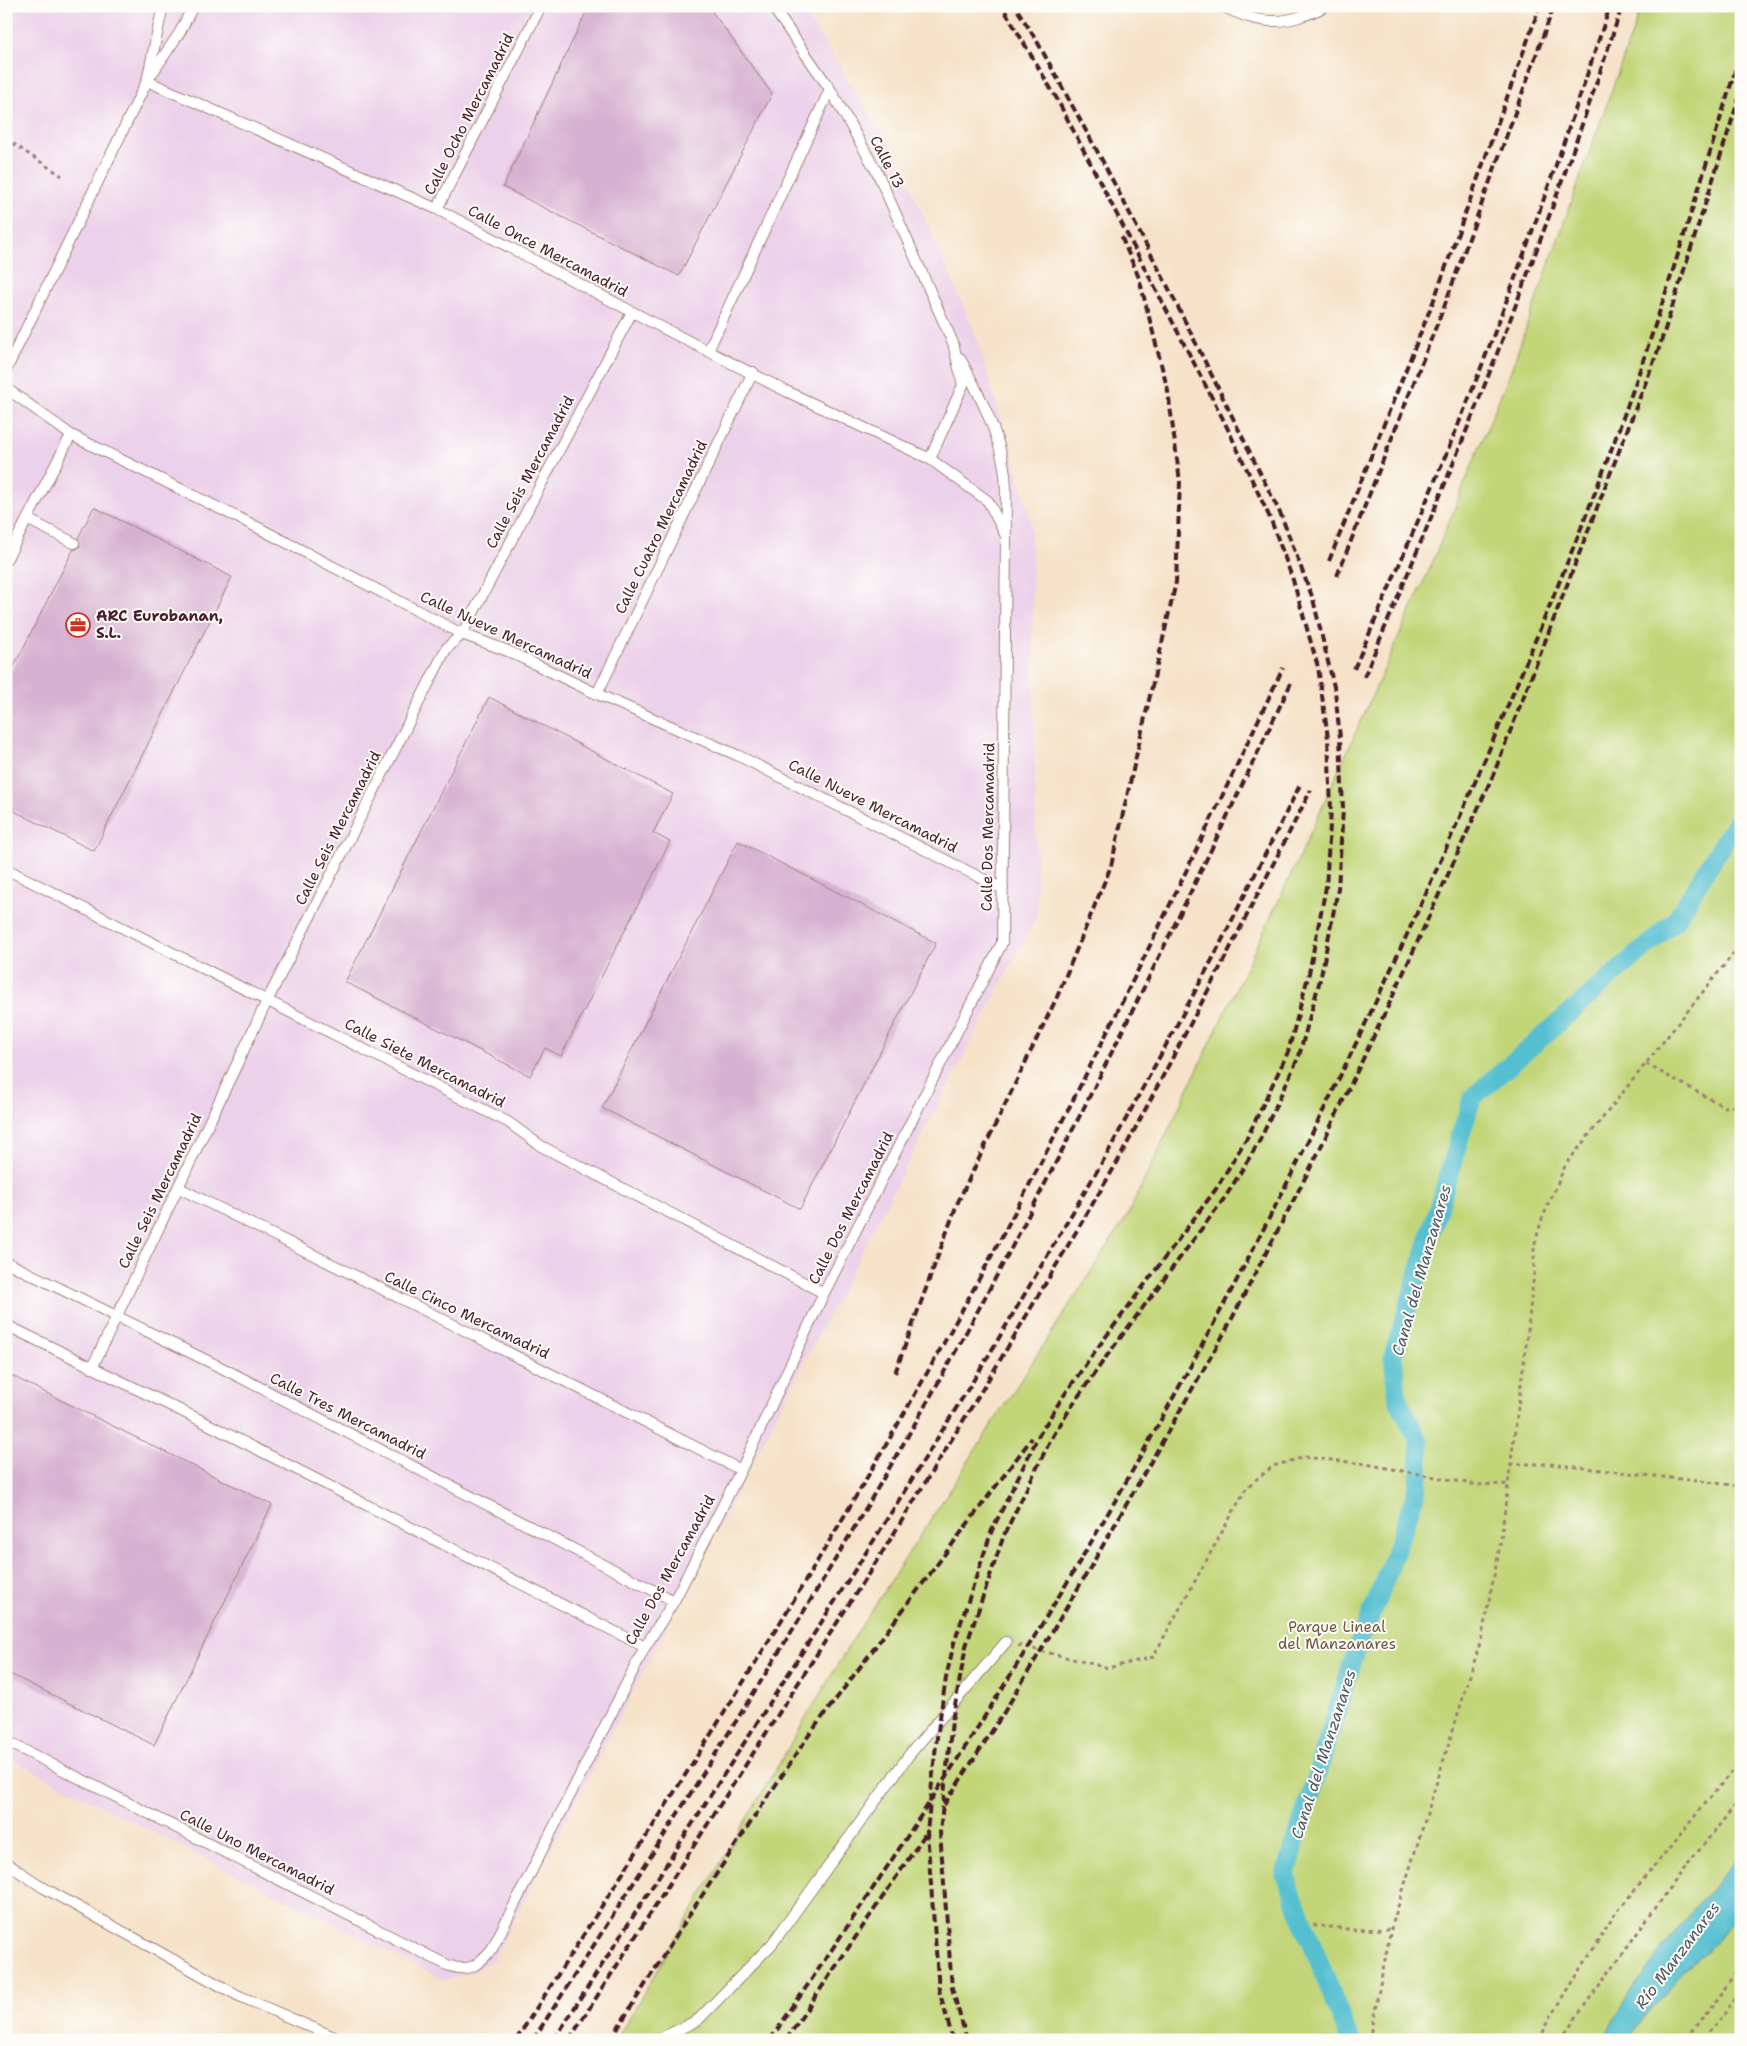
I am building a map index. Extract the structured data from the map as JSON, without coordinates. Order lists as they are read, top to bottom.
{
  "streets": {
    "lane": [
      "Calle Ocho Mercamadrid",
      "Calle 13",
      "Calle Once Mercamadrid",
      "Calle Seis Mercamadrid",
      "Calle Cuatro Mercamadrid",
      "Calle Nueve Mercamadrid",
      "Calle Dos Mercamadrid",
      "Calle Siete Mercamadrid",
      "Calle Cinco Mercamadrid",
      "Calle Tres Mercamadrid",
      "Calle Uno Mercamadrid"
    ]
  },
  "crossings": [
    ["Calle Ocho Mercamadrid", "Calle Once Mercamadrid"],
    ["Calle 13", "Calle Once Mercamadrid"],
    ["Calle 13", "Calle Dos Mercamadrid"],
    ["Calle Once Mercamadrid", "Calle Seis Mercamadrid"],
    ["Calle Once Mercamadrid", "Calle Cuatro Mercamadrid"],
    ["Calle Once Mercamadrid", "Calle Dos Mercamadrid"],
    ["Calle Seis Mercamadrid", "Calle Nueve Mercamadrid"],
    ["Calle Seis Mercamadrid", "Calle Siete Mercamadrid"],
    ["Calle Seis Mercamadrid", "Calle Cinco Mercamadrid"],
    ["Calle Seis Mercamadrid", "Calle Tres Mercamadrid"],
    ["Calle Cuatro Mercamadrid", "Calle Nueve Mercamadrid"],
    ["Calle Nueve Mercamadrid", "Calle Dos Mercamadrid"],
    ["Calle Dos Mercamadrid", "Calle Siete Mercamadrid"],
    ["Calle Dos Mercamadrid", "Calle Cinco Mercamadrid"],
    ["Calle Dos Mercamadrid", "Calle Tres Mercamadrid"],
    ["Calle Dos Mercamadrid", "Calle Uno Mercamadrid"]
  ],
  "water": ["Canal del Manzanares", "Río Manzanares"],
  "parks": ["Parque Lineal del Manzanares"],
  "places": {
    "office": ["ARC Eurobanan, S.L."]
  }
}
